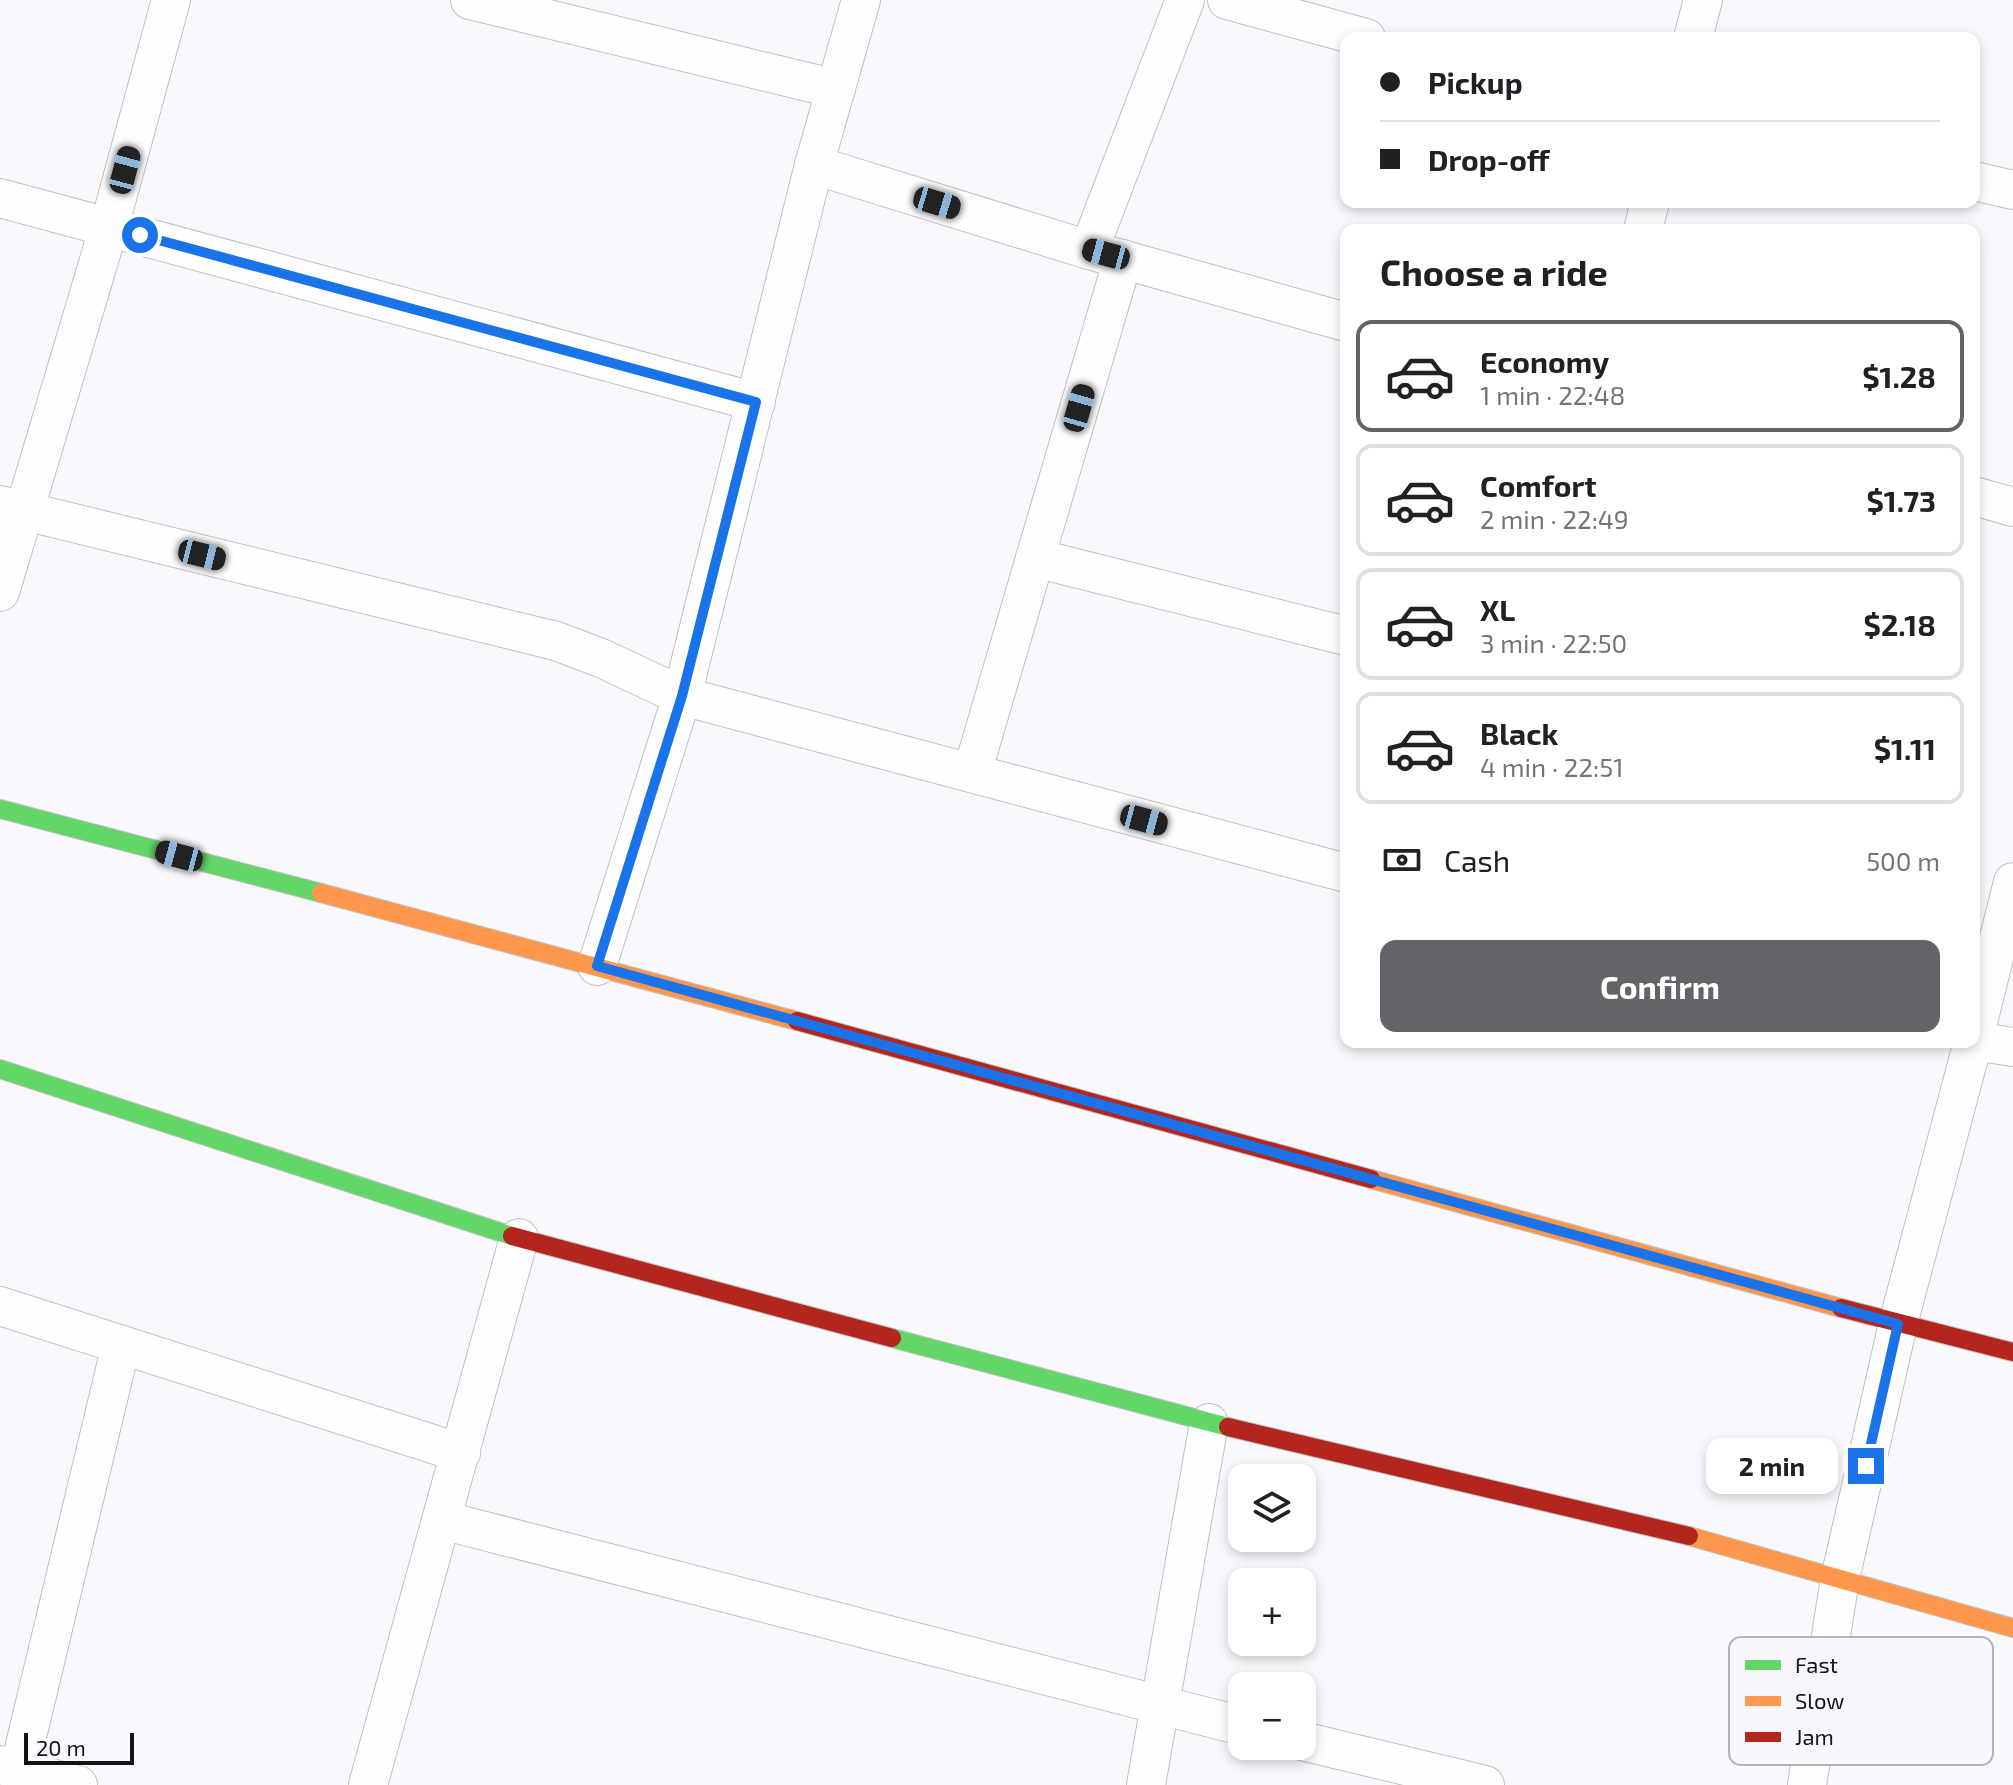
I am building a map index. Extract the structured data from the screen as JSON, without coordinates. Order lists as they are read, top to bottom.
{
  "legend": ["Fast", "Slow", "Jam"],
  "scale_bar": "20 m",
  "page": {
    "banner": ["Pickup", "Drop-off"],
    "heading": "Choose a ride",
    "list": [
      {
        "name": "Economy",
        "note": "1 min · 22:48",
        "value": "$1.28"
      },
      {
        "name": "Comfort",
        "note": "2 min · 22:49",
        "value": "$1.73"
      },
      {
        "name": "XL",
        "note": "3 min · 22:50",
        "value": "$2.18"
      },
      {
        "name": "Black",
        "note": "4 min · 22:51",
        "value": "$1.11"
      }
    ],
    "pay": ["Cash", "500 m"],
    "buttons": "Confirm",
    "bubble": "2 min",
    "map_buttons": ["+", "−"],
    "scale": "20 m"
  }
}
